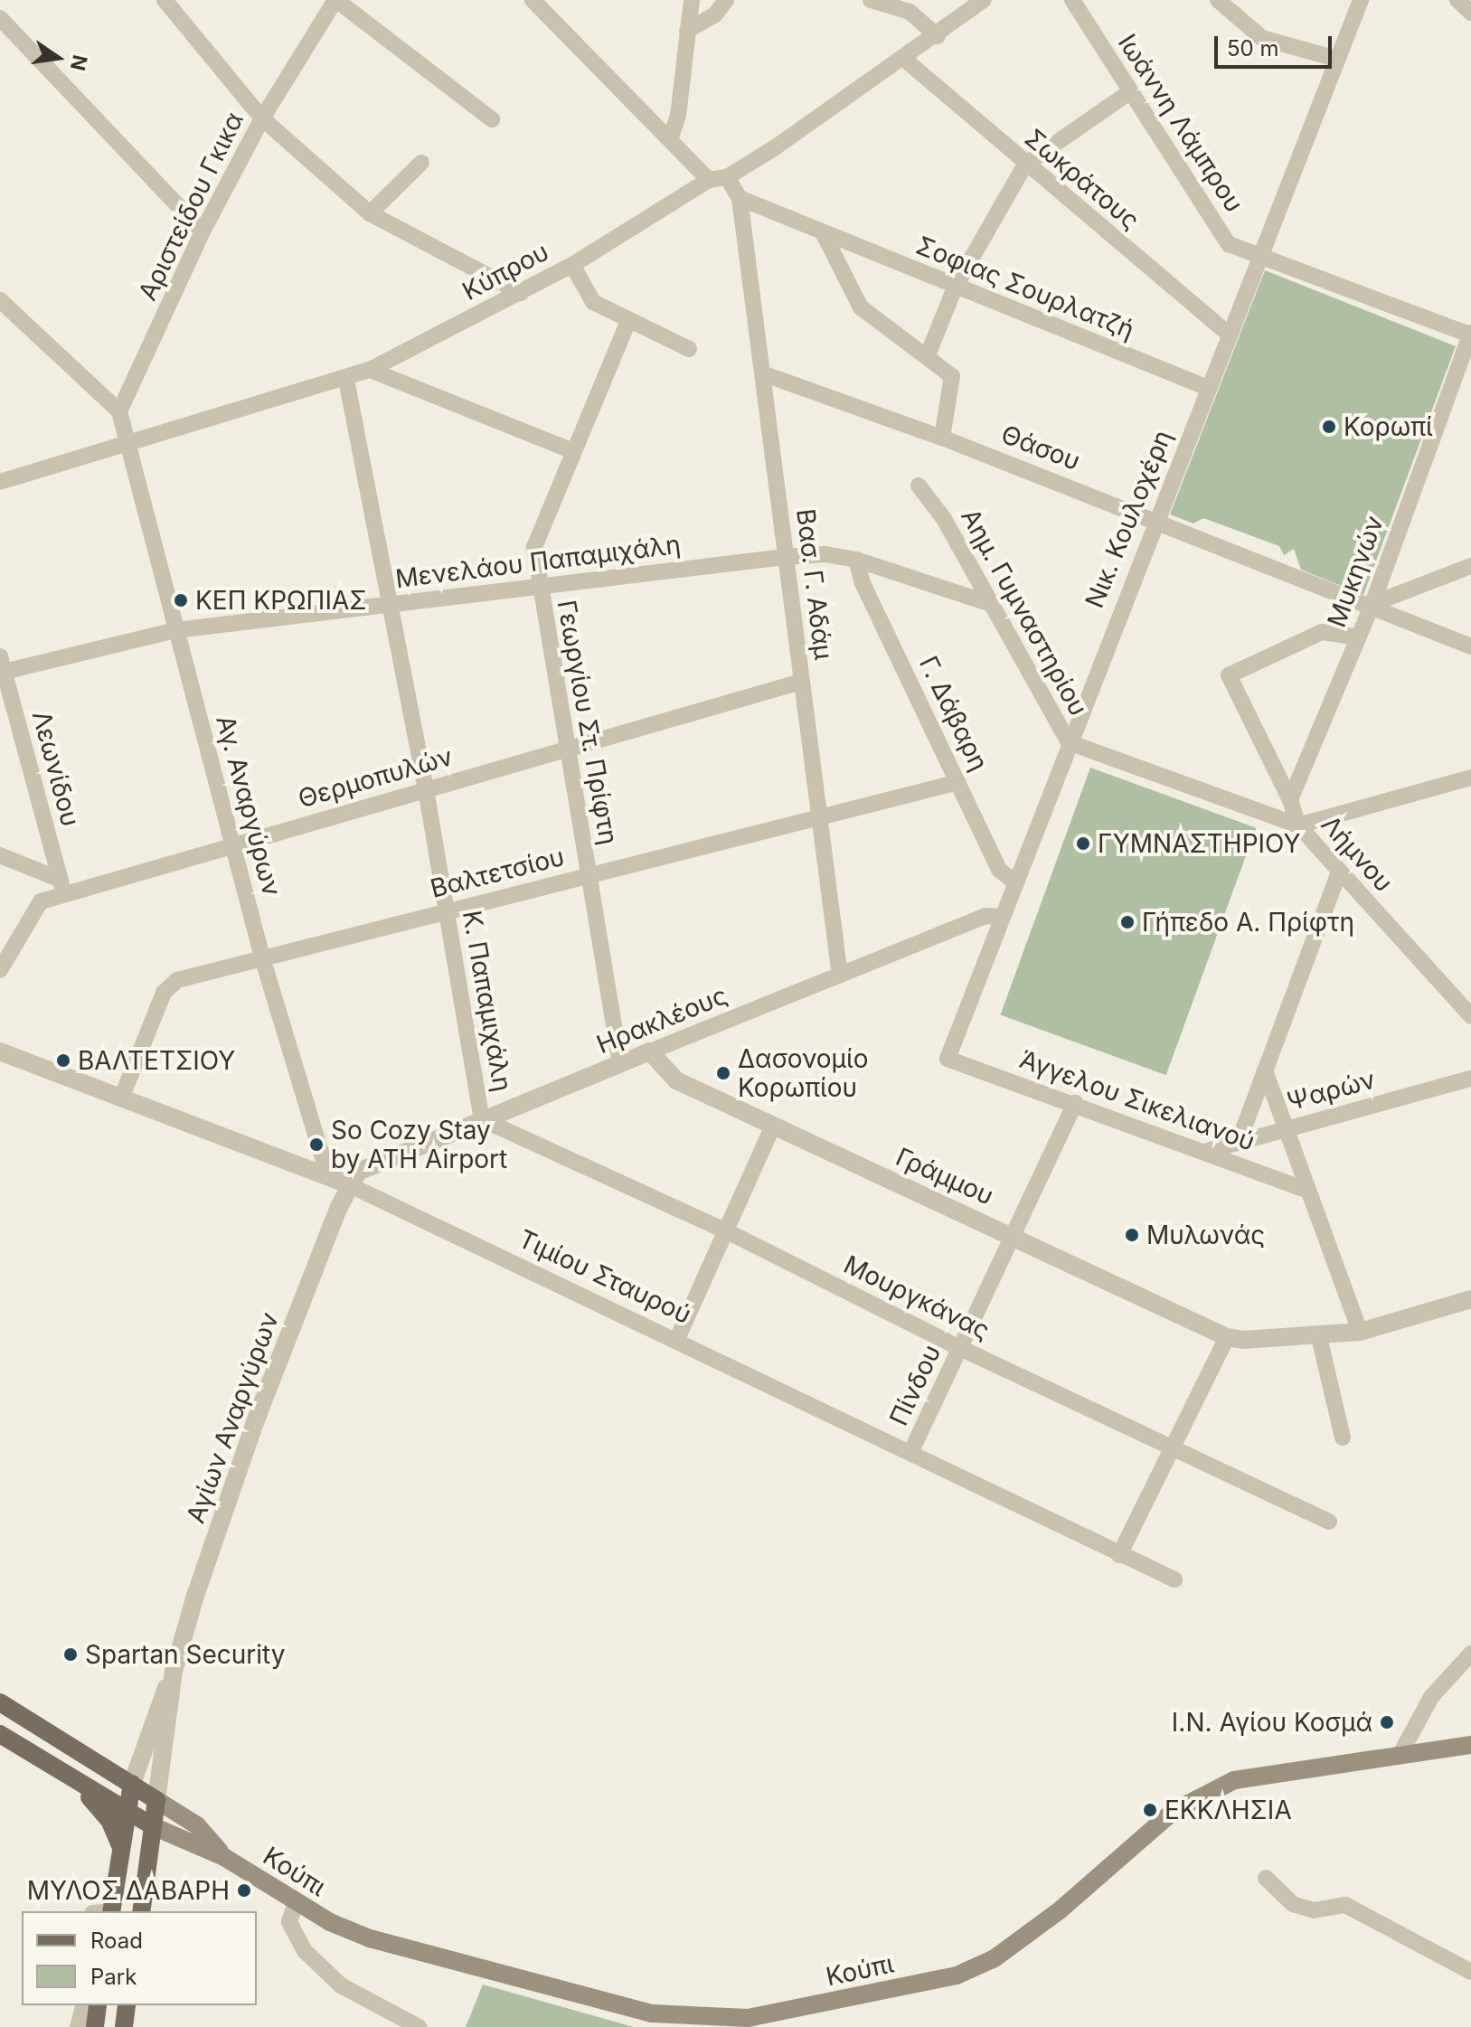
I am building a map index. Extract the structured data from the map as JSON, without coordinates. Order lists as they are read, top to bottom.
{
  "streets": {
    "main road": ["Αγίων Αναργύρων", "Κούπι"],
    "street": [
      "Ιωάννη Λάμπρου",
      "Σωκράτους",
      "Αριστείδου Γκικα",
      "Κύπρου",
      "Σοφιας Σουρλατζή",
      "Θάσου",
      "Νικ. Κουλοχέρη",
      "Μενελάου Παπαμιχάλη",
      "Μυκηνών",
      "Βασ. Γ. Αδάμ",
      "Αημ. Γυμναστηρίου",
      "Γ. Δάβαρη",
      "Γεωργίου Στ. Πρίφτη",
      "Λεωνίδου",
      "Θερμοπυλών",
      "Αγ. Αναργύρων",
      "Λήμνου",
      "Βαλτετσίου",
      "Κ. Παπαμιχάλη",
      "Ηρακλέους",
      "Ψαρών",
      "Άγγελου Σικελιανού",
      "Γράμμου",
      "Τιμίου Σταυρού",
      "Μουργκάνας",
      "Πίνδου"
    ]
  },
  "crossings": [
    ["Ιωάννη Λάμπρου", "Νικ. Κουλοχέρη"],
    ["Ιωάννη Λάμπρου", "Μυκηνών"],
    ["Σωκράτους", "Κύπρου"],
    ["Σωκράτους", "Νικ. Κουλοχέρη"],
    ["Κύπρου", "Αγ. Αναργύρων"],
    ["Κύπρου", "Κ. Παπαμιχάλη"],
    ["Σοφιας Σουρλατζή", "Νικ. Κουλοχέρη"],
    ["Θάσου", "Νικ. Κουλοχέρη"],
    ["Θάσου", "Μυκηνών"],
    ["Θάσου", "Βασ. Γ. Αδάμ"],
    ["Νικ. Κουλοχέρη", "Αημ. Γυμναστηρίου"],
    ["Νικ. Κουλοχέρη", "Γ. Δάβαρη"],
    ["Νικ. Κουλοχέρη", "Ηρακλέους"],
    ["Νικ. Κουλοχέρη", "Άγγελου Σικελιανού"],
    ["Μενελάου Παπαμιχάλη", "Βασ. Γ. Αδάμ"],
    ["Μενελάου Παπαμιχάλη", "Αημ. Γυμναστηρίου"],
    ["Μενελάου Παπαμιχάλη", "Γ. Δάβαρη"],
    ["Μενελάου Παπαμιχάλη", "Γεωργίου Στ. Πρίφτη"],
    ["Μενελάου Παπαμιχάλη", "Λεωνίδου"],
    ["Μενελάου Παπαμιχάλη", "Αγ. Αναργύρων"],
    ["Μενελάου Παπαμιχάλη", "Κ. Παπαμιχάλη"],
    ["Βασ. Γ. Αδάμ", "Θερμοπυλών"],
    ["Βασ. Γ. Αδάμ", "Βαλτετσίου"],
    ["Βασ. Γ. Αδάμ", "Ηρακλέους"],
    ["Αημ. Γυμναστηρίου", "Λήμνου"],
    ["Γ. Δάβαρη", "Βαλτετσίου"],
    ["Γεωργίου Στ. Πρίφτη", "Θερμοπυλών"],
    ["Γεωργίου Στ. Πρίφτη", "Βαλτετσίου"],
    ["Γεωργίου Στ. Πρίφτη", "Ηρακλέους"],
    ["Λεωνίδου", "Θερμοπυλών"],
    ["Θερμοπυλών", "Αγ. Αναργύρων"],
    ["Θερμοπυλών", "Κ. Παπαμιχάλη"],
    ["Αγ. Αναργύρων", "Βαλτετσίου"],
    ["Αγ. Αναργύρων", "Τιμίου Σταυρού"],
    ["Βαλτετσίου", "Κ. Παπαμιχάλη"],
    ["Βαλτετσίου", "Τιμίου Σταυρού"],
    ["Κ. Παπαμιχάλη", "Ηρακλέους"],
    ["Κ. Παπαμιχάλη", "Μουργκάνας"],
    ["Ηρακλέους", "Γράμμου"],
    ["Ηρακλέους", "Τιμίου Σταυρού"],
    ["Ηρακλέους", "Μουργκάνας"],
    ["Ηρακλέους", "Αγίων Αναργύρων"],
    ["Ψαρών", "Άγγελου Σικελιανού"],
    ["Άγγελου Σικελιανού", "Πίνδου"],
    ["Γράμμου", "Πίνδου"],
    ["Τιμίου Σταυρού", "Πίνδου"],
    ["Τιμίου Σταυρού", "Αγίων Αναργύρων"],
    ["Μουργκάνας", "Πίνδου"],
    ["Αγίων Αναργύρων", "Κούπι"]
  ],
  "places": [
    "Κορωπί",
    "ΚΕΠ ΚΡΩΠΙΑΣ",
    "ΓΥΜΝΑΣΤΗΡΙΟΥ",
    "Γήπεδο Α. Πρίφτη",
    "ΒΑΛΤΕΤΣΙΟΥ",
    "Δασονομίο Κορωπίου",
    "So Cozy Stay by ATH Airport",
    "Μυλωνάς",
    "Spartan Security",
    "Ι.Ν. Αγίου Κοσμά",
    "ΕΚΚΛΗΣΙΑ",
    "ΜΥΛΟΣ ΔΑΒΑΡΗ"
  ],
  "legend": ["Road", "Park"],
  "scale_bar": "50 m",
  "north": "right"
}
